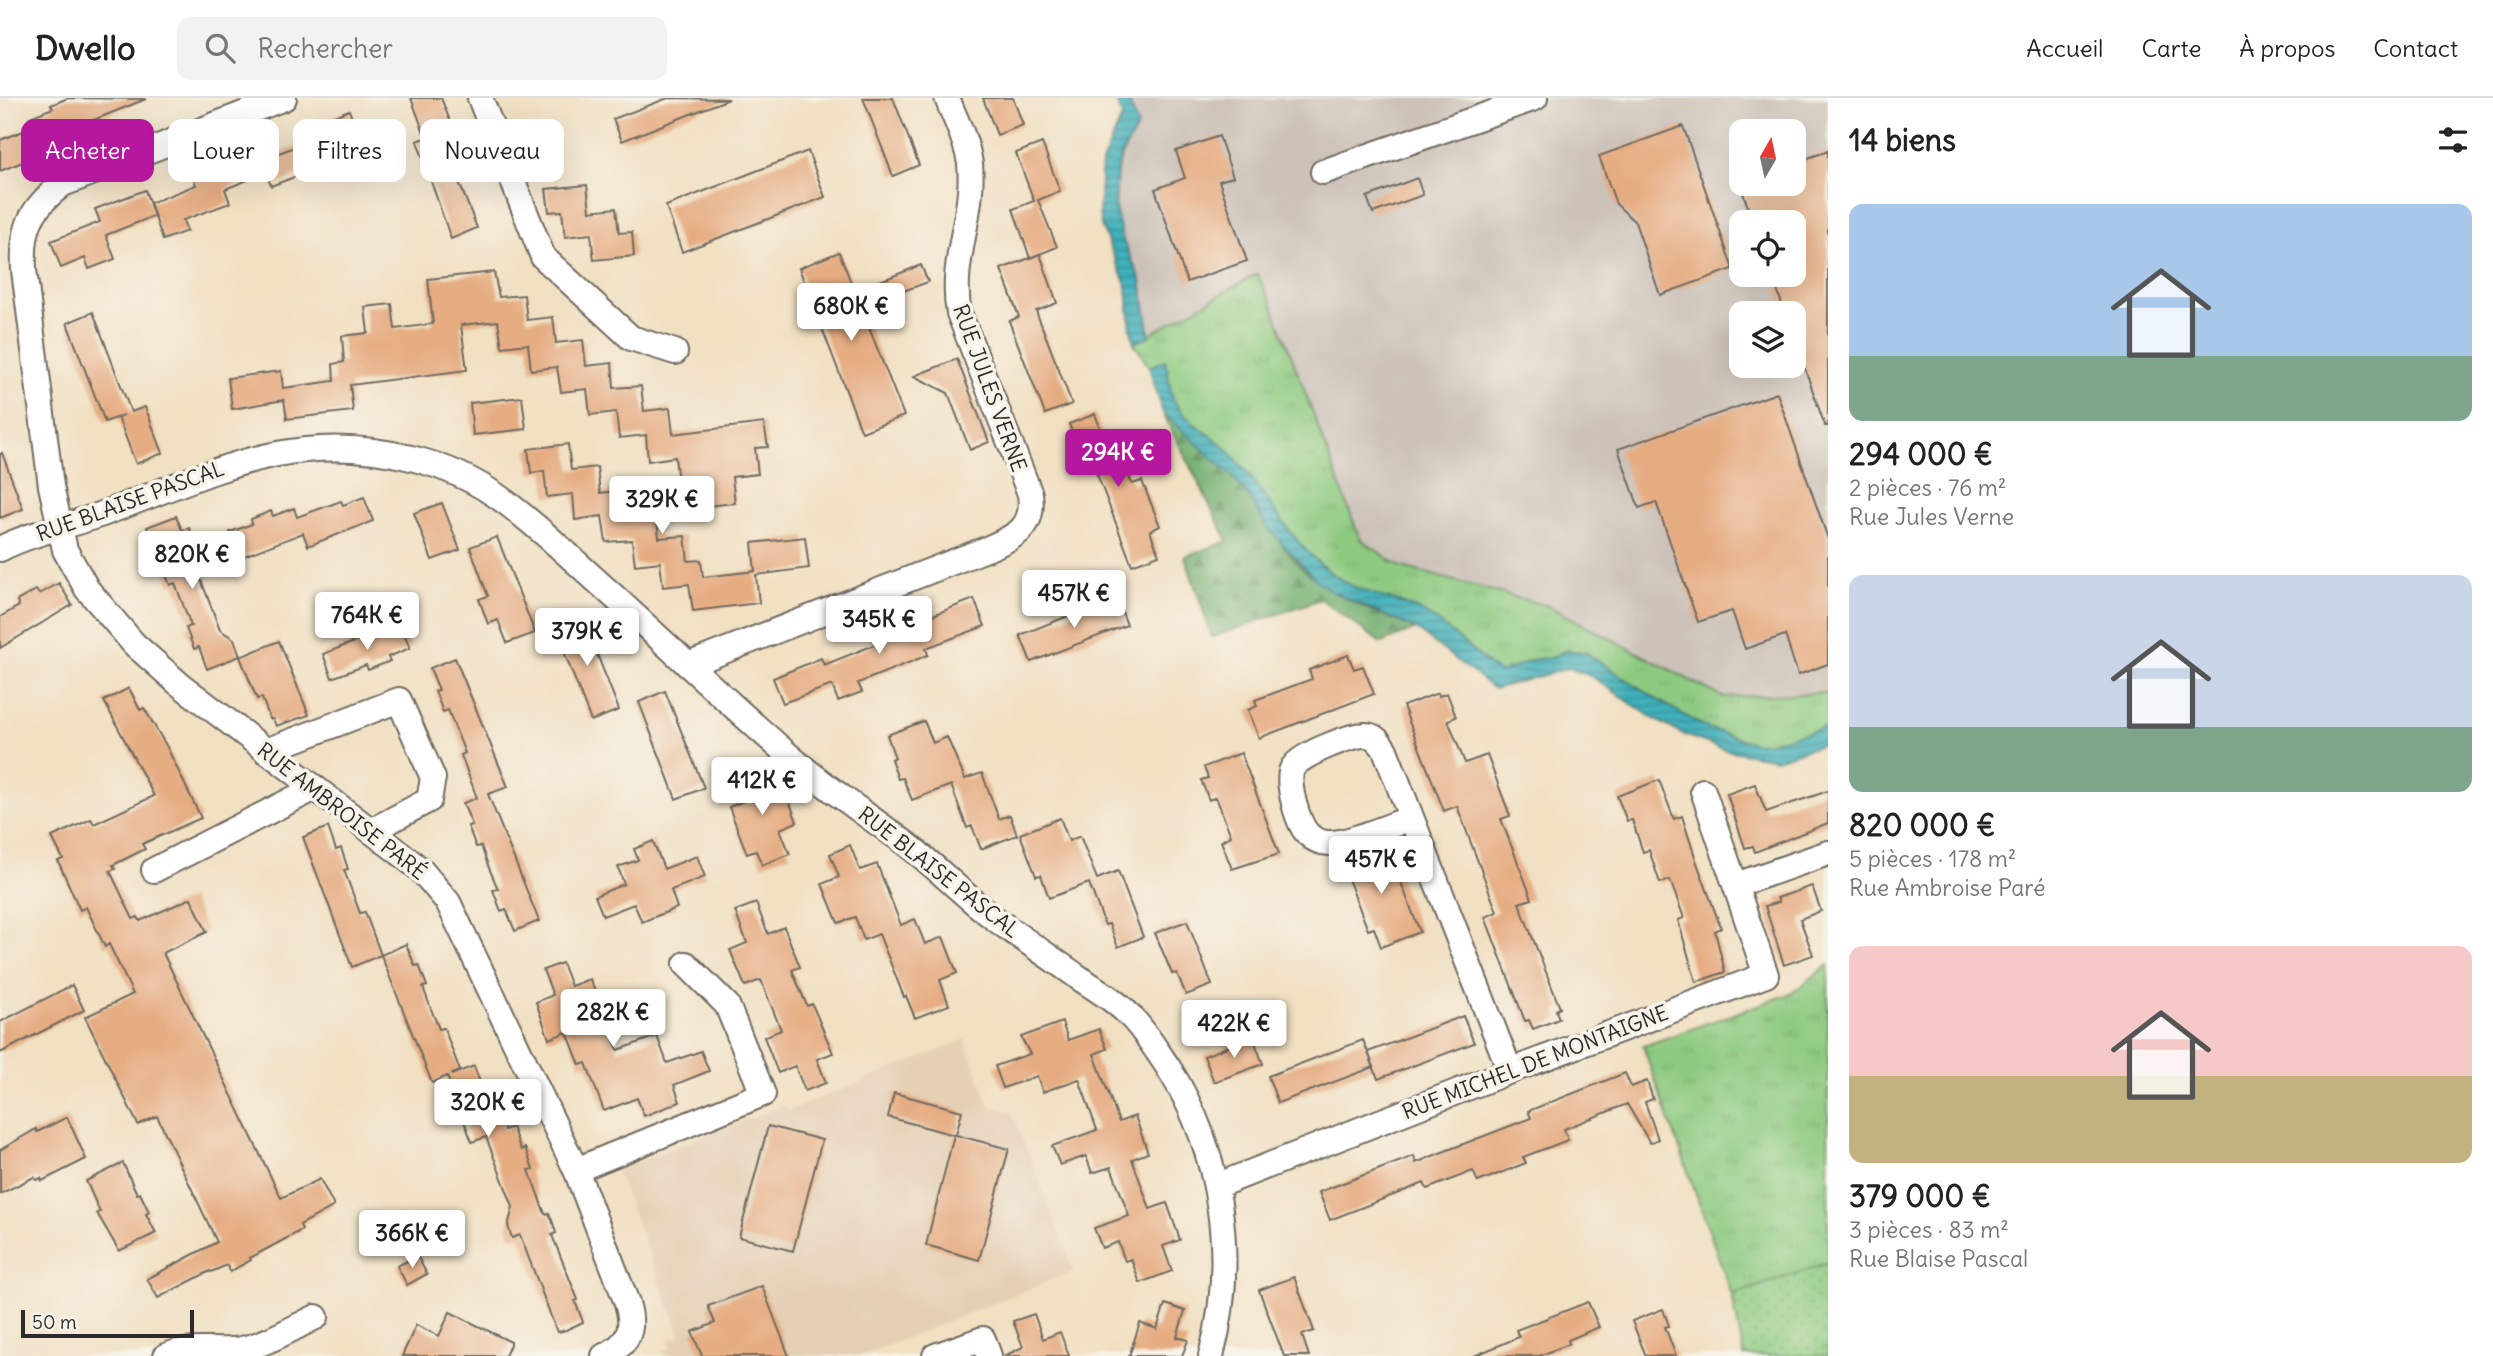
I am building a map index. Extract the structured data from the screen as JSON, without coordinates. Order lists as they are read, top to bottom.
{
  "streets": {
    "street": [
      "RUE JULES VERNE",
      "RUE BLAISE PASCAL",
      "RUE AMBROISE PARÉ",
      "RUE MICHEL DE MONTAIGNE"
    ]
  },
  "crossings": [
    ["RUE JULES VERNE", "RUE BLAISE PASCAL"],
    ["RUE BLAISE PASCAL", "RUE AMBROISE PARÉ"],
    ["RUE BLAISE PASCAL", "RUE MICHEL DE MONTAIGNE"]
  ],
  "scale_bar": "50 m",
  "north": "top",
  "page": {
    "header": "Dwello",
    "search": "Rechercher",
    "nav": [
      "Accueil",
      "Carte",
      "À propos",
      "Contact"
    ],
    "heading": "14 biens",
    "chip": [
      "Acheter",
      "Louer",
      "Filtres",
      "Nouveau"
    ],
    "list": [
      {
        "name": "294 000 €",
        "note": "2 pièces · 76 m² · Rue Jules Verne"
      },
      {
        "name": "820 000 €",
        "note": "5 pièces · 178 m² · Rue Ambroise Paré"
      },
      {
        "name": "379 000 €",
        "note": "3 pièces · 83 m² · Rue Blaise Pascal"
      }
    ],
    "price": [
      "680K €",
      "294K €",
      "329K €",
      "820K €",
      "457K €",
      "764K €",
      "345K €",
      "379K €",
      "412K €",
      "457K €",
      "282K €",
      "422K €",
      "320K €",
      "366K €"
    ],
    "scale": "50 m"
  }
}
